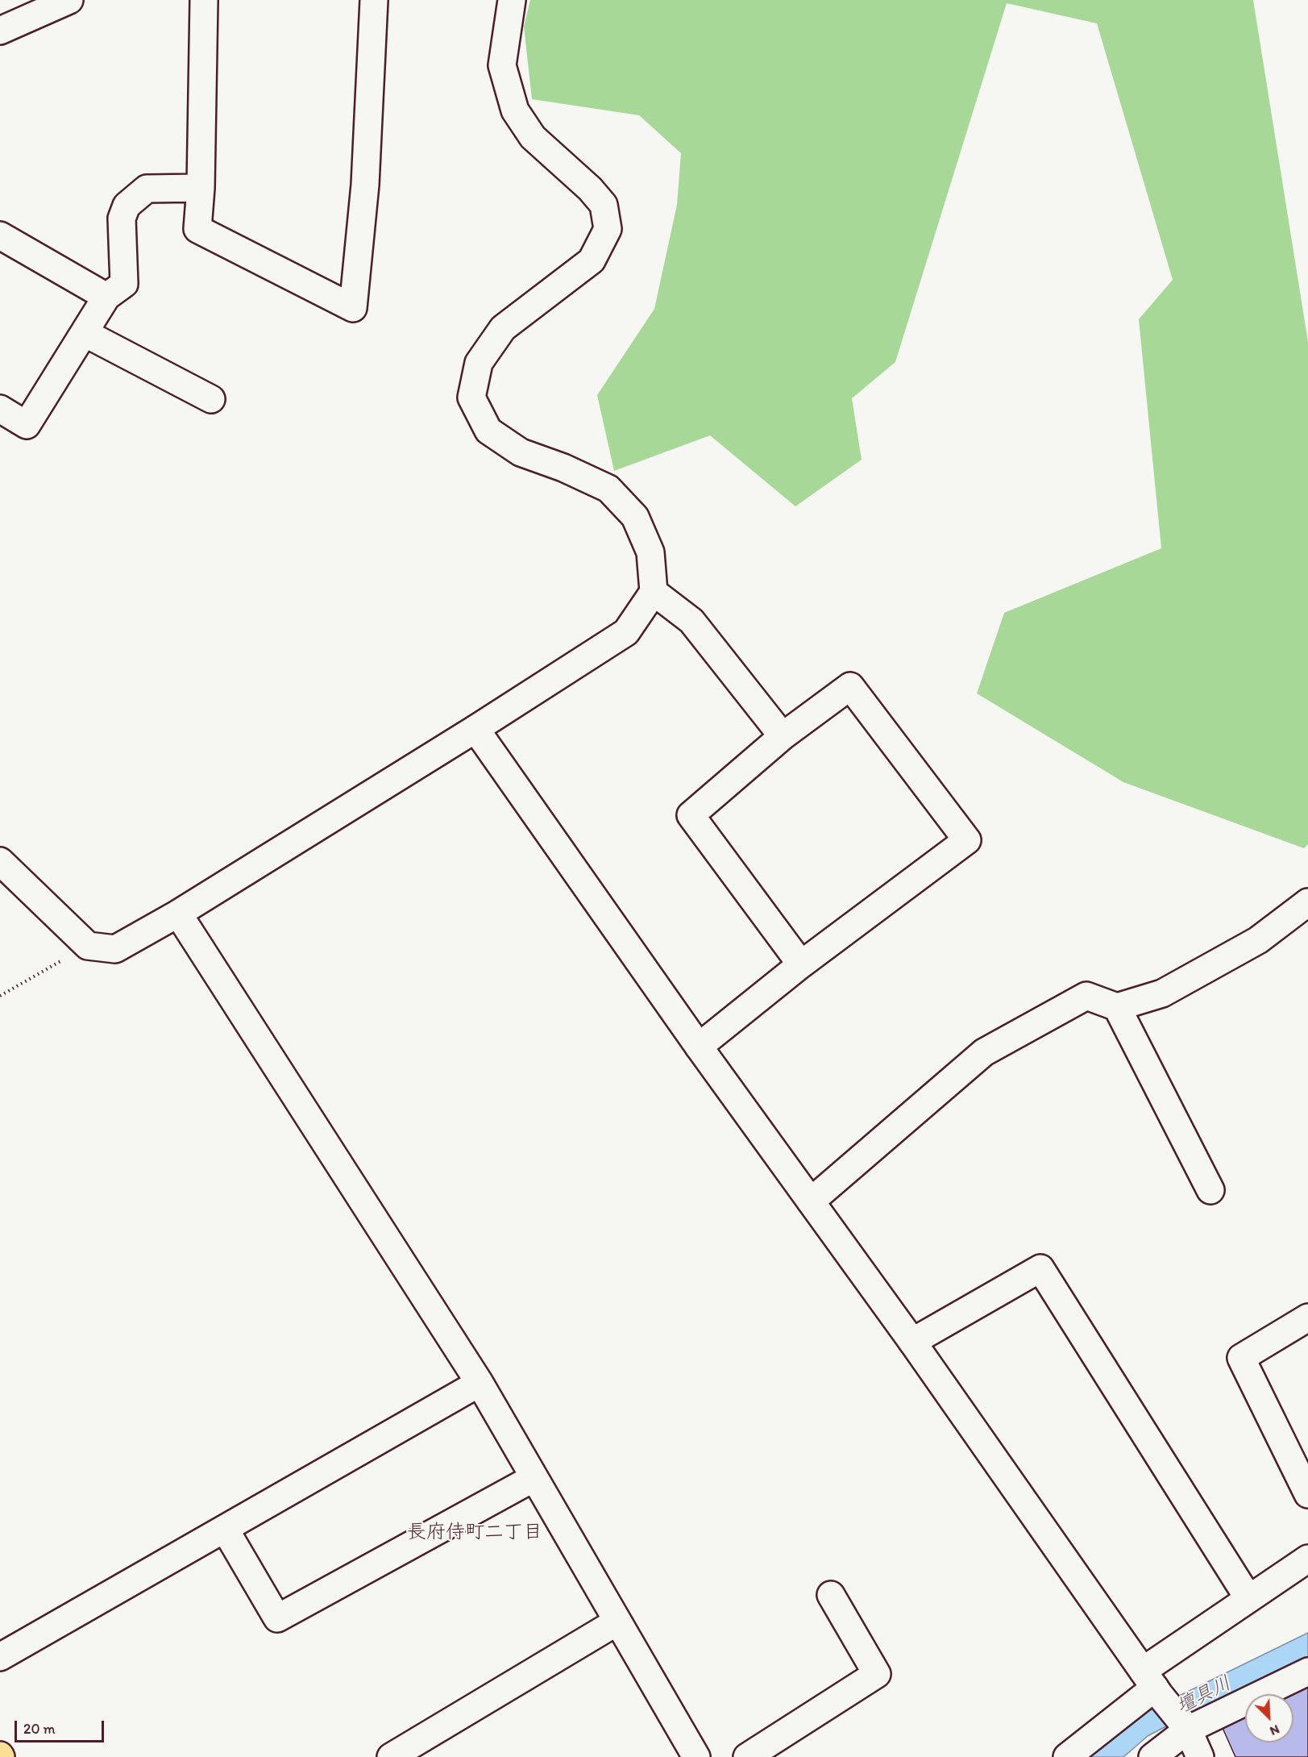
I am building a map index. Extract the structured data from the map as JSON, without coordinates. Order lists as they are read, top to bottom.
{
  "districts": ["長府侍町二丁目"],
  "water": ["壇具川"],
  "scale_bar": "20 m",
  "north": "bottom right"
}
